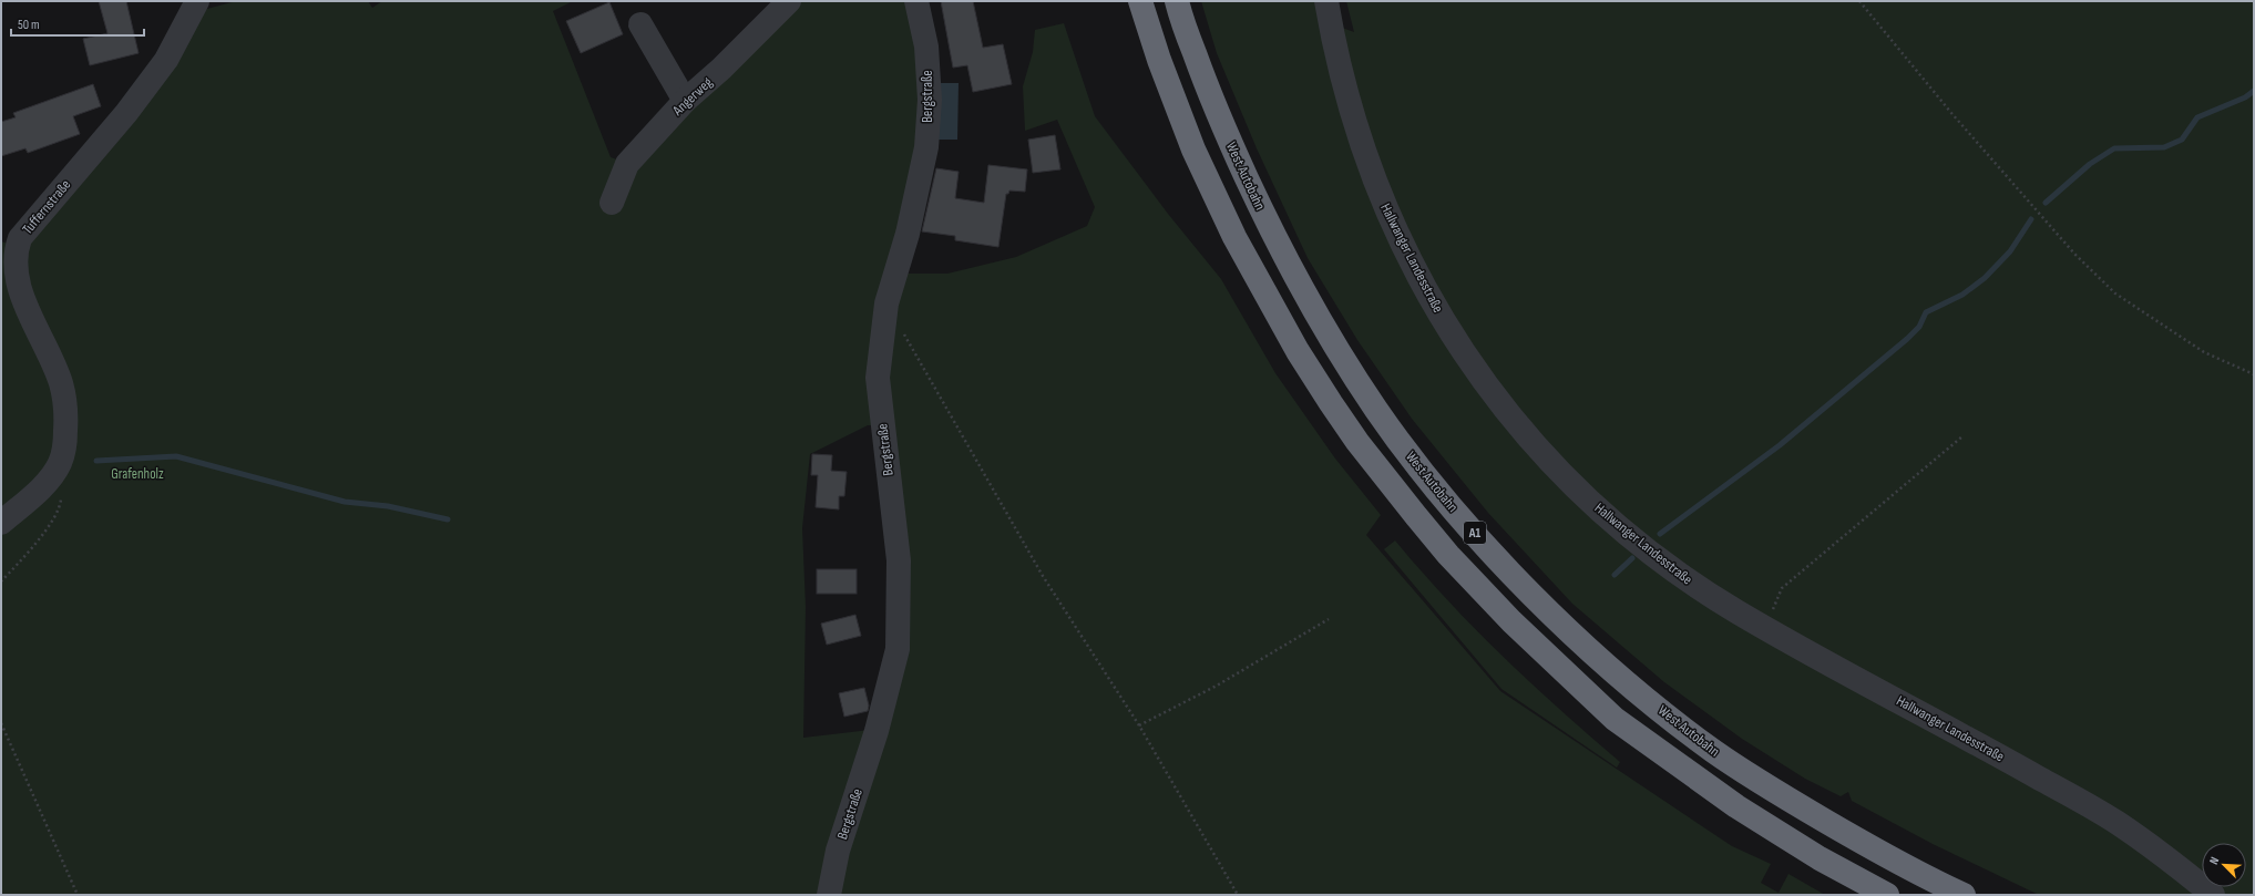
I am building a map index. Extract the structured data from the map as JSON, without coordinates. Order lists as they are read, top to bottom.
{
  "streets": {
    "highway": ["West Autobahn", "A1"],
    "street": [
      "Angerweg",
      "Bergstraße",
      "Tuffernstraße",
      "Hallwanger Landesstraße"
    ]
  },
  "parks": ["Grafenholz"],
  "scale_bar": "50 m",
  "north": "top left"
}
